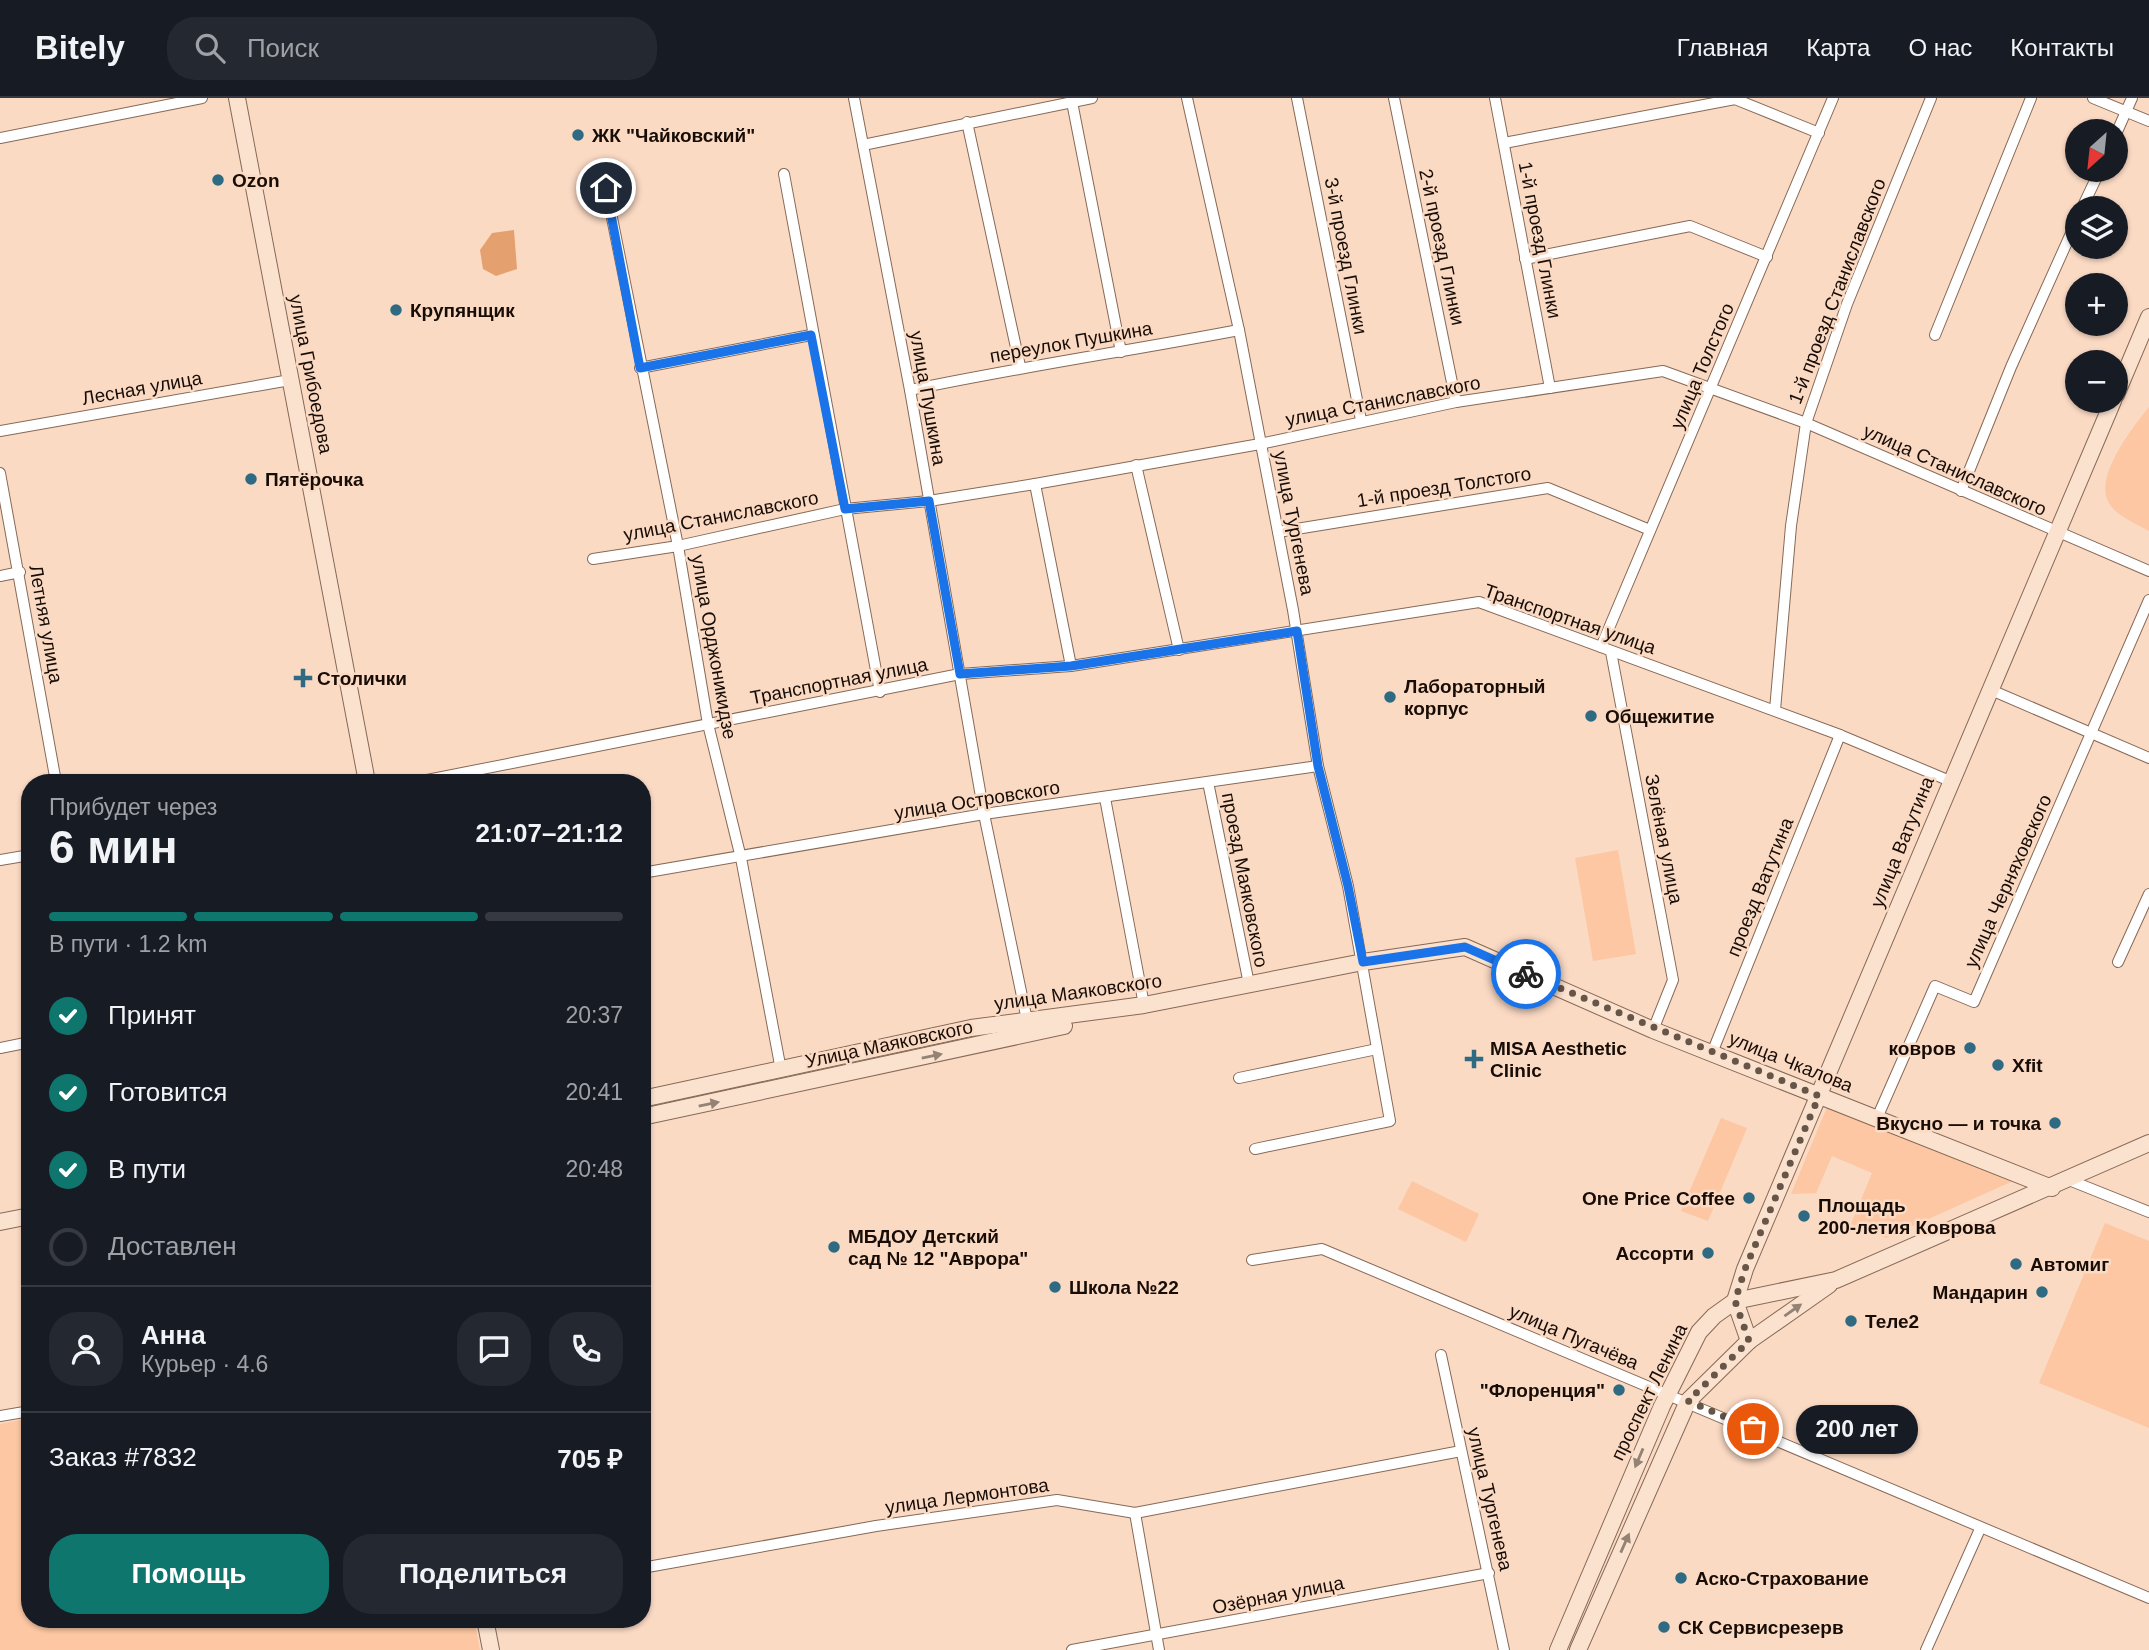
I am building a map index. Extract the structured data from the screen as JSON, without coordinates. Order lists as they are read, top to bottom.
{
  "streets": {
    "street": [
      "1-й проезд Глинки",
      "2-й проезд Глинки",
      "3-й проезд Глинки",
      "1-й проезд Станиславского",
      "переулок Пушкина",
      "улица Толстого",
      "улица Грибоедова",
      "Лесная улица",
      "улица Пушкина",
      "улица Станиславского",
      "1-й проезд Толстого",
      "улица Тургенева",
      "Транспортная улица",
      "Летняя улица",
      "улица Орджоникидзе",
      "улица Островского",
      "Зелёная улица",
      "улица Ватутина",
      "проезд Маяковского",
      "улица Черняховского",
      "проезд Ватутина",
      "улица Маяковского",
      "Улица Маяковского",
      "улица Чкалова",
      "улица Пугачёва",
      "проспект Ленина",
      "улица Лермонтова",
      "Озёрная улица"
    ]
  },
  "crossings": [
    ["1-й проезд Глинки", "улица Станиславского"],
    ["2-й проезд Глинки", "улица Станиславского"],
    ["3-й проезд Глинки", "улица Станиславского"],
    ["1-й проезд Станиславского", "улица Станиславского"],
    ["1-й проезд Станиславского", "Транспортная улица"],
    ["переулок Пушкина", "улица Пушкина"],
    ["переулок Пушкина", "улица Тургенева"],
    ["улица Толстого", "улица Станиславского"],
    ["улица Толстого", "1-й проезд Толстого"],
    ["улица Толстого", "Транспортная улица"],
    ["улица Толстого", "Зелёная улица"],
    ["улица Грибоедова", "Лесная улица"],
    ["улица Пушкина", "улица Станиславского"],
    ["улица Пушкина", "Транспортная улица"],
    ["улица Пушкина", "улица Островского"],
    ["улица Пушкина", "улица Маяковского"],
    ["улица Пушкина", "Улица Маяковского"],
    ["улица Станиславского", "улица Тургенева"],
    ["улица Станиславского", "улица Орджоникидзе"],
    ["улица Станиславского", "улица Ватутина"],
    ["1-й проезд Толстого", "улица Тургенева"],
    ["улица Тургенева", "Транспортная улица"],
    ["улица Тургенева", "улица Островского"],
    ["улица Тургенева", "улица Маяковского"],
    ["улица Тургенева", "улица Лермонтова"],
    ["улица Тургенева", "Озёрная улица"],
    ["Транспортная улица", "улица Орджоникидзе"],
    ["Транспортная улица", "Зелёная улица"],
    ["Транспортная улица", "улица Ватутина"],
    ["Транспортная улица", "проезд Ватутина"],
    ["улица Орджоникидзе", "улица Островского"],
    ["улица Орджоникидзе", "улица Маяковского"],
    ["улица Островского", "проезд Маяковского"],
    ["Зелёная улица", "улица Чкалова"],
    ["улица Ватутина", "улица Чкалова"],
    ["улица Ватутина", "проспект Ленина"],
    ["проезд Маяковского", "улица Маяковского"],
    ["улица Черняховского", "улица Чкалова"],
    ["проезд Ватутина", "улица Чкалова"],
    ["улица Маяковского", "Улица Маяковского"],
    ["улица Маяковского", "улица Чкалова"],
    ["улица Пугачёва", "проспект Ленина"]
  ],
  "one_way": ["Улица Маяковского"],
  "places": {
    "other": [
      "ЖК \"Чайковский\"",
      "Ozon",
      "Крупянщик",
      "Пятёрочка",
      "Лабораторный корпус",
      "Общежитие",
      "ковров",
      "Xfit",
      "Вкусно — и точка",
      "One Price Coffee",
      "Площадь 200-летия Коврова",
      "МБДОУ Детский сад № 12 \"Аврора\"",
      "Ассорти",
      "Автомиг",
      "Школа №22",
      "Мандарин",
      "Теле2",
      "\"Флоренция\"",
      "200 лет",
      "Аско-Страхование",
      "СК Сервисрезерв"
    ],
    "health": ["Столички", "MISA Aesthetic Clinic"]
  },
  "north": "bottom left",
  "page": {
    "header": "Bitely",
    "search": "Поиск",
    "nav": [
      "Главная",
      "Карта",
      "О нас",
      "Контакты"
    ],
    "map_buttons": ["+", "−"],
    "heading": ["6 мин", "Прибудет через", "21:07–21:12"],
    "panel": [
      "Анна",
      "Курьер · 4.6",
      "Заказ #7832",
      "705 ₽"
    ],
    "bar": "В пути · 1.2 km",
    "list": [
      ["Принят", "20:37"],
      ["Готовится", "20:41"],
      ["В пути", "20:48"],
      "Доставлен"
    ],
    "bubble": "200 лет",
    "buttons": ["Помощь", "Поделиться"]
  }
}
